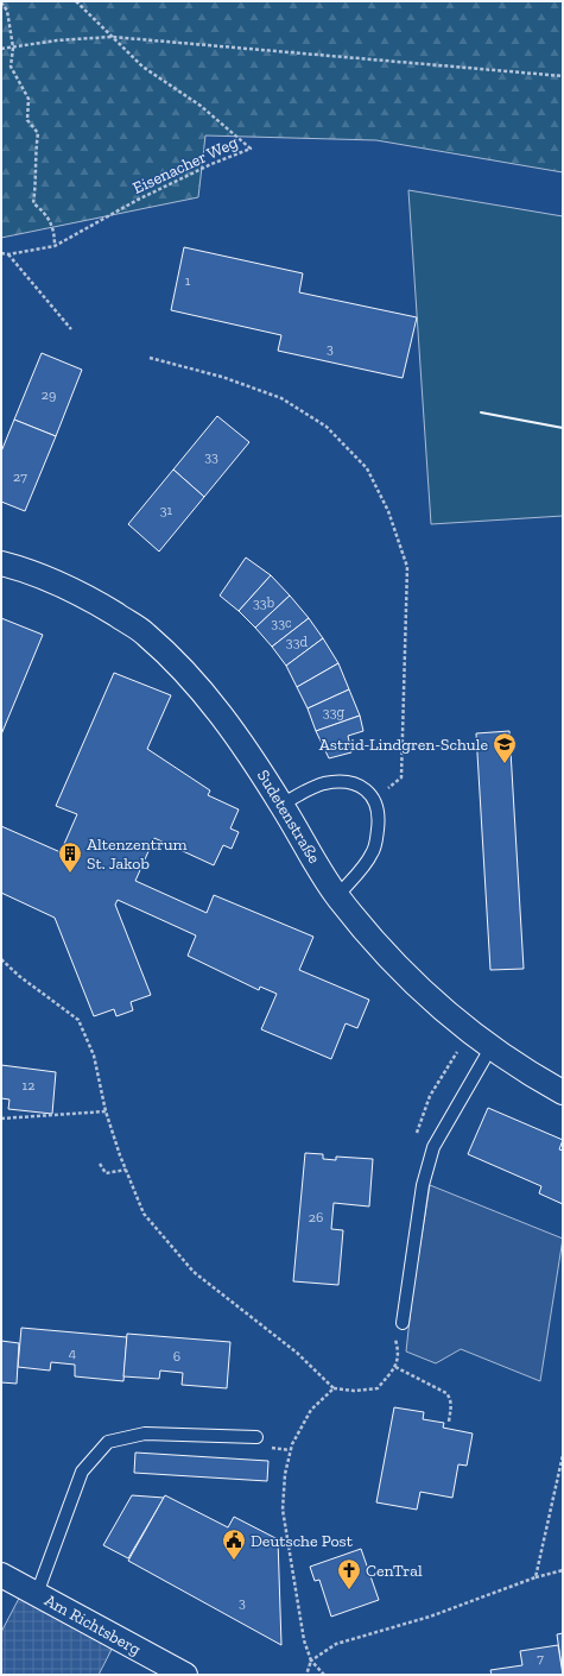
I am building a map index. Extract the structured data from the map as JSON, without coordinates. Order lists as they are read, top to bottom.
{
  "streets": {
    "street": ["Sudetenstraße", "Am Richtsberg"],
    "path": ["Eisenacher Weg"]
  },
  "places": {
    "school or university": ["Astrid-Lindgren-Schule"],
    "building": ["Altenzentrum St. Jakob"],
    "public building": ["Deutsche Post"],
    "church": ["CenTral"]
  },
  "house_numbers": [
    "1",
    "3",
    "29",
    "33",
    "27",
    "31",
    "33b",
    "33c",
    "33d",
    "33g",
    "12",
    "26",
    "4",
    "6",
    "3",
    "7"
  ]
}
